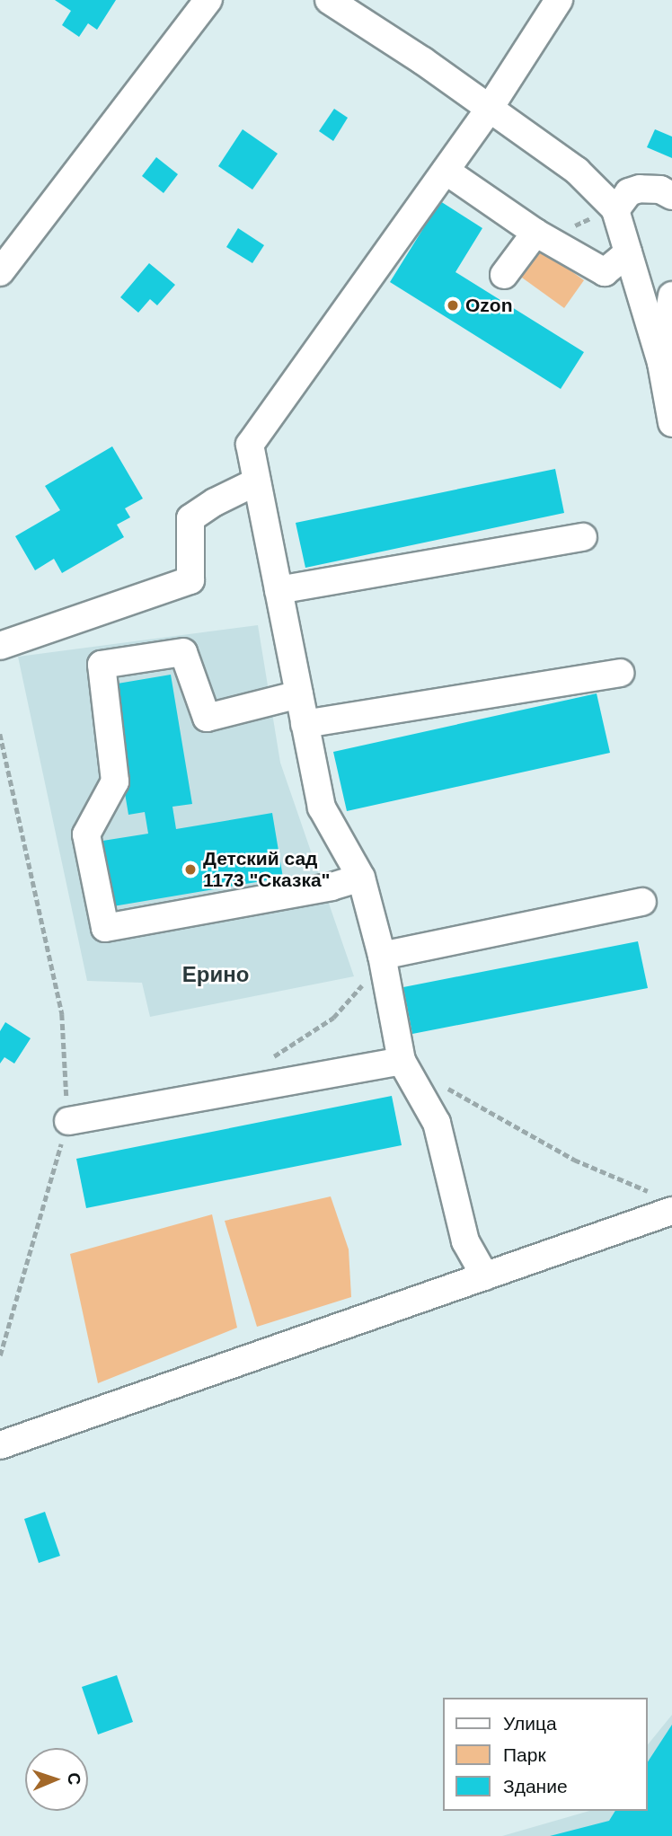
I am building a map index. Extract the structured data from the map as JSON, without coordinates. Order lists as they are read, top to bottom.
{
  "districts": ["Ерино"],
  "places": ["Ozon", "Детский сад 1173 \"Сказка\""],
  "legend": ["Улица", "Парк", "Здание"],
  "north": "right"
}
